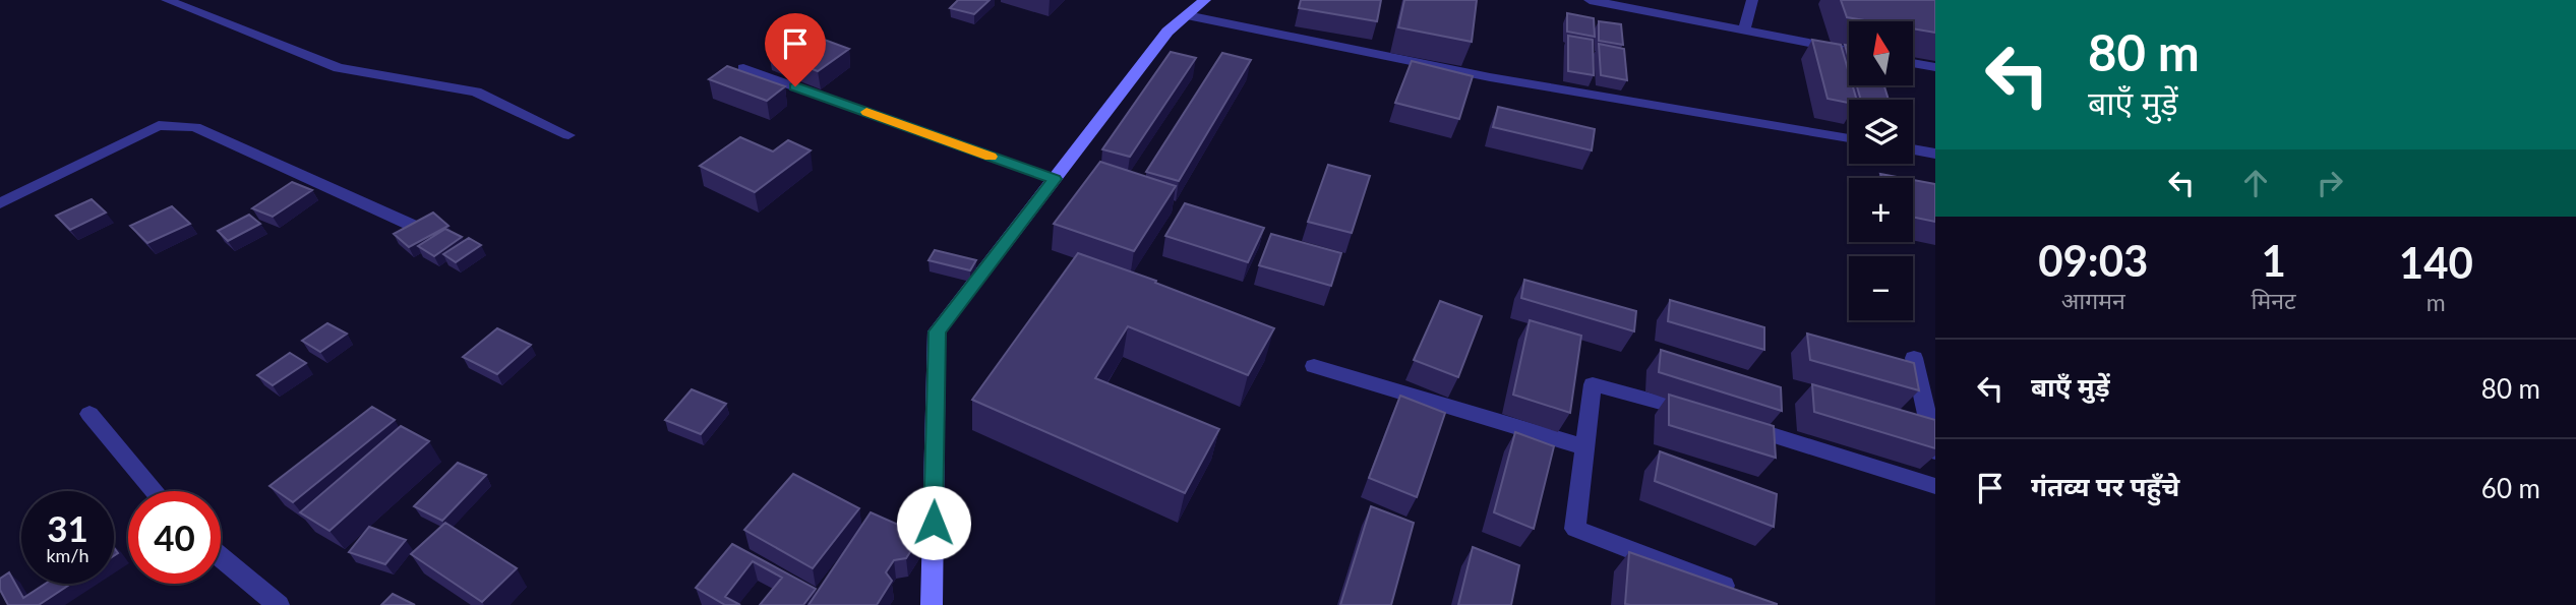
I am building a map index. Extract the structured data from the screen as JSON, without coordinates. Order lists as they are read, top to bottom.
{
  "north": "top",
  "page": {
    "turn": ["80 m", "बाएँ मुड़ें"],
    "map_buttons": ["+", "−"],
    "eta": [
      "09:03",
      "आगमन",
      "1",
      "मिनट",
      "140",
      "m"
    ],
    "list": [
      {
        "name": "बाएँ मुड़ें",
        "value": "80 m"
      },
      {
        "name": "गंतव्य पर पहुँचे",
        "value": "60 m"
      }
    ],
    "speed": "31 km/h",
    "limit": "40"
  }
}
